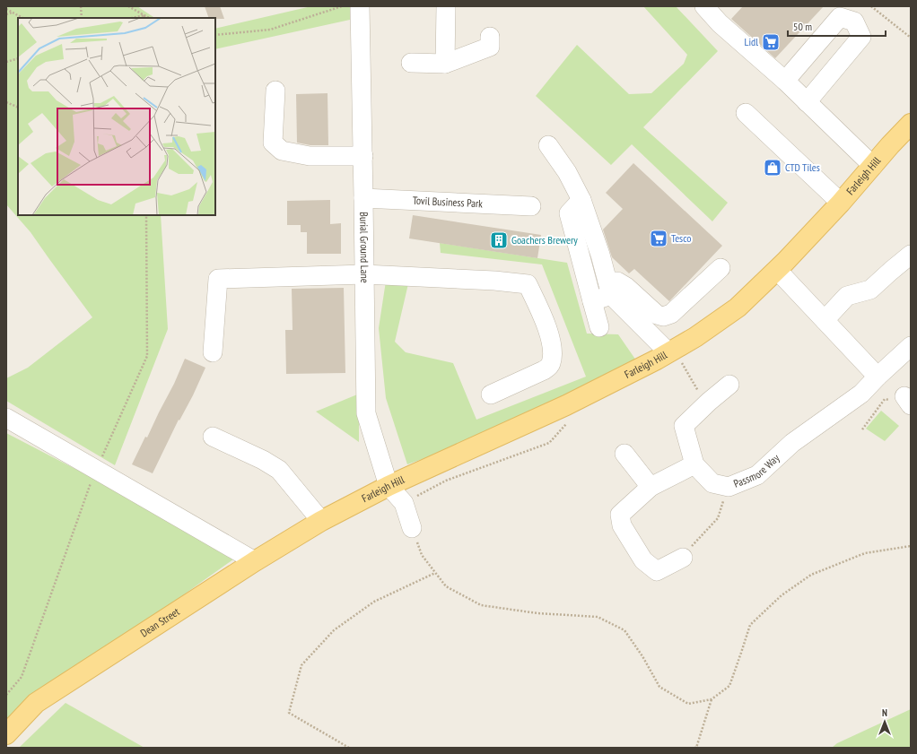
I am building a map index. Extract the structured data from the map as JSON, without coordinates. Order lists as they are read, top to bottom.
{
  "streets": {
    "main road": ["Farleigh Hill", "Dean Street"],
    "street": ["Tovil Business Park", "Burial Ground Lane", "Passmore Way"]
  },
  "crossings": [
    ["Farleigh Hill", "Burial Ground Lane"],
    ["Farleigh Hill", "Dean Street"],
    ["Tovil Business Park", "Burial Ground Lane"]
  ],
  "places": {
    "supermarket": ["Lidl", "Tesco"],
    "shop": ["CTD Tiles"],
    "building": ["Goachers Brewery"]
  },
  "scale_bar": "50 m",
  "north": "top"
}
